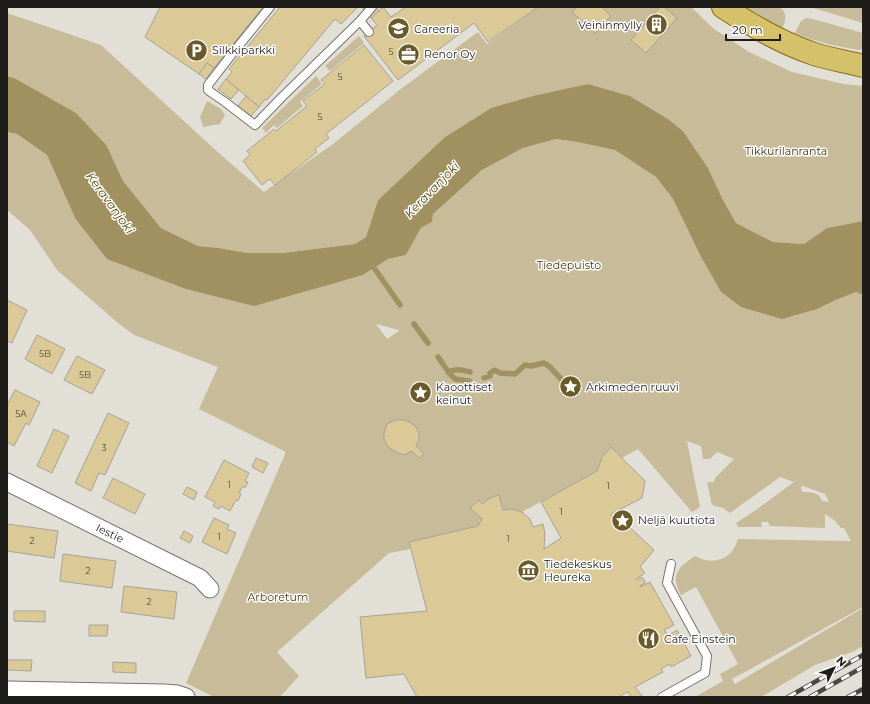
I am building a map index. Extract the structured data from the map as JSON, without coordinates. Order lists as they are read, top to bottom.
{
  "streets": {
    "street": ["Iestie"]
  },
  "water": ["Keravanjoki"],
  "parks": ["Tikkurilanranta", "Tiedepuisto", "Arboretum"],
  "places": {
    "building": ["Veininmylly"],
    "school or university": ["Careeria"],
    "parking": ["Silkkiparkki"],
    "office": ["Renor Oy"],
    "place": ["Arkimeden ruuvi", "Kaoottiset keinut", "Neljä kuutiota"],
    "museum": ["Tiedekeskus Heureka"],
    "restaurant": ["Cafe Einstein"]
  },
  "house_numbers": [
    "5",
    "5",
    "5",
    "5B",
    "5B",
    "5A",
    "3",
    "1",
    "1",
    "1",
    "1",
    "1",
    "2",
    "2",
    "2"
  ],
  "scale_bar": "20 m",
  "north": "top right"
}
